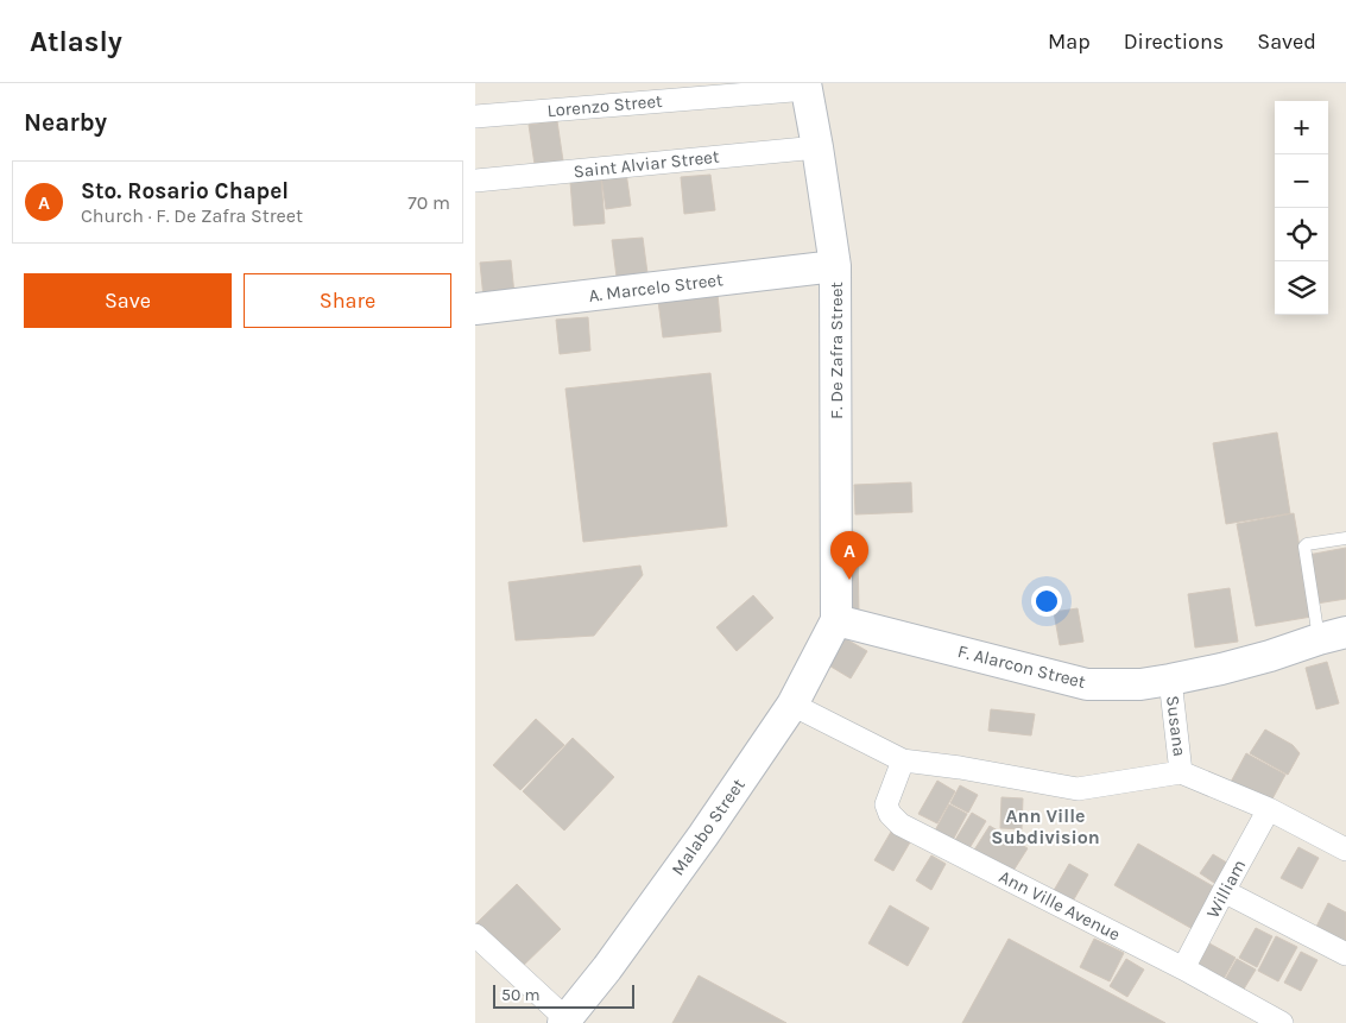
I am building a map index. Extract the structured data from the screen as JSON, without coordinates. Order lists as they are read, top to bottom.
{
  "streets": {
    "street": [
      "Lorenzo Street",
      "Saint Alviar Street",
      "A. Marcelo Street",
      "F. De Zafra Street",
      "F. Alarcon Street",
      "Susana",
      "Malabo Street",
      "William",
      "Ann Ville Avenue"
    ]
  },
  "crossings": [
    ["Lorenzo Street", "F. De Zafra Street"],
    ["Saint Alviar Street", "F. De Zafra Street"],
    ["A. Marcelo Street", "F. De Zafra Street"],
    ["F. De Zafra Street", "F. Alarcon Street"],
    ["F. De Zafra Street", "Malabo Street"],
    ["F. Alarcon Street", "Susana"],
    ["F. Alarcon Street", "Malabo Street"],
    ["William", "Ann Ville Avenue"]
  ],
  "districts": ["Ann Ville Subdivision"],
  "scale_bar": "50 m",
  "page": {
    "header": "Atlasly",
    "nav": ["Map", "Directions", "Saved"],
    "heading": "Nearby",
    "map_buttons": ["+", "−"],
    "list": [
      {
        "mark": "A",
        "name": "Sto. Rosario Chapel",
        "note": "Church · F. De Zafra Street",
        "value": "70 m"
      }
    ],
    "buttons": ["Save", "Share"],
    "pins": "A",
    "scale": "50 m"
  }
}
